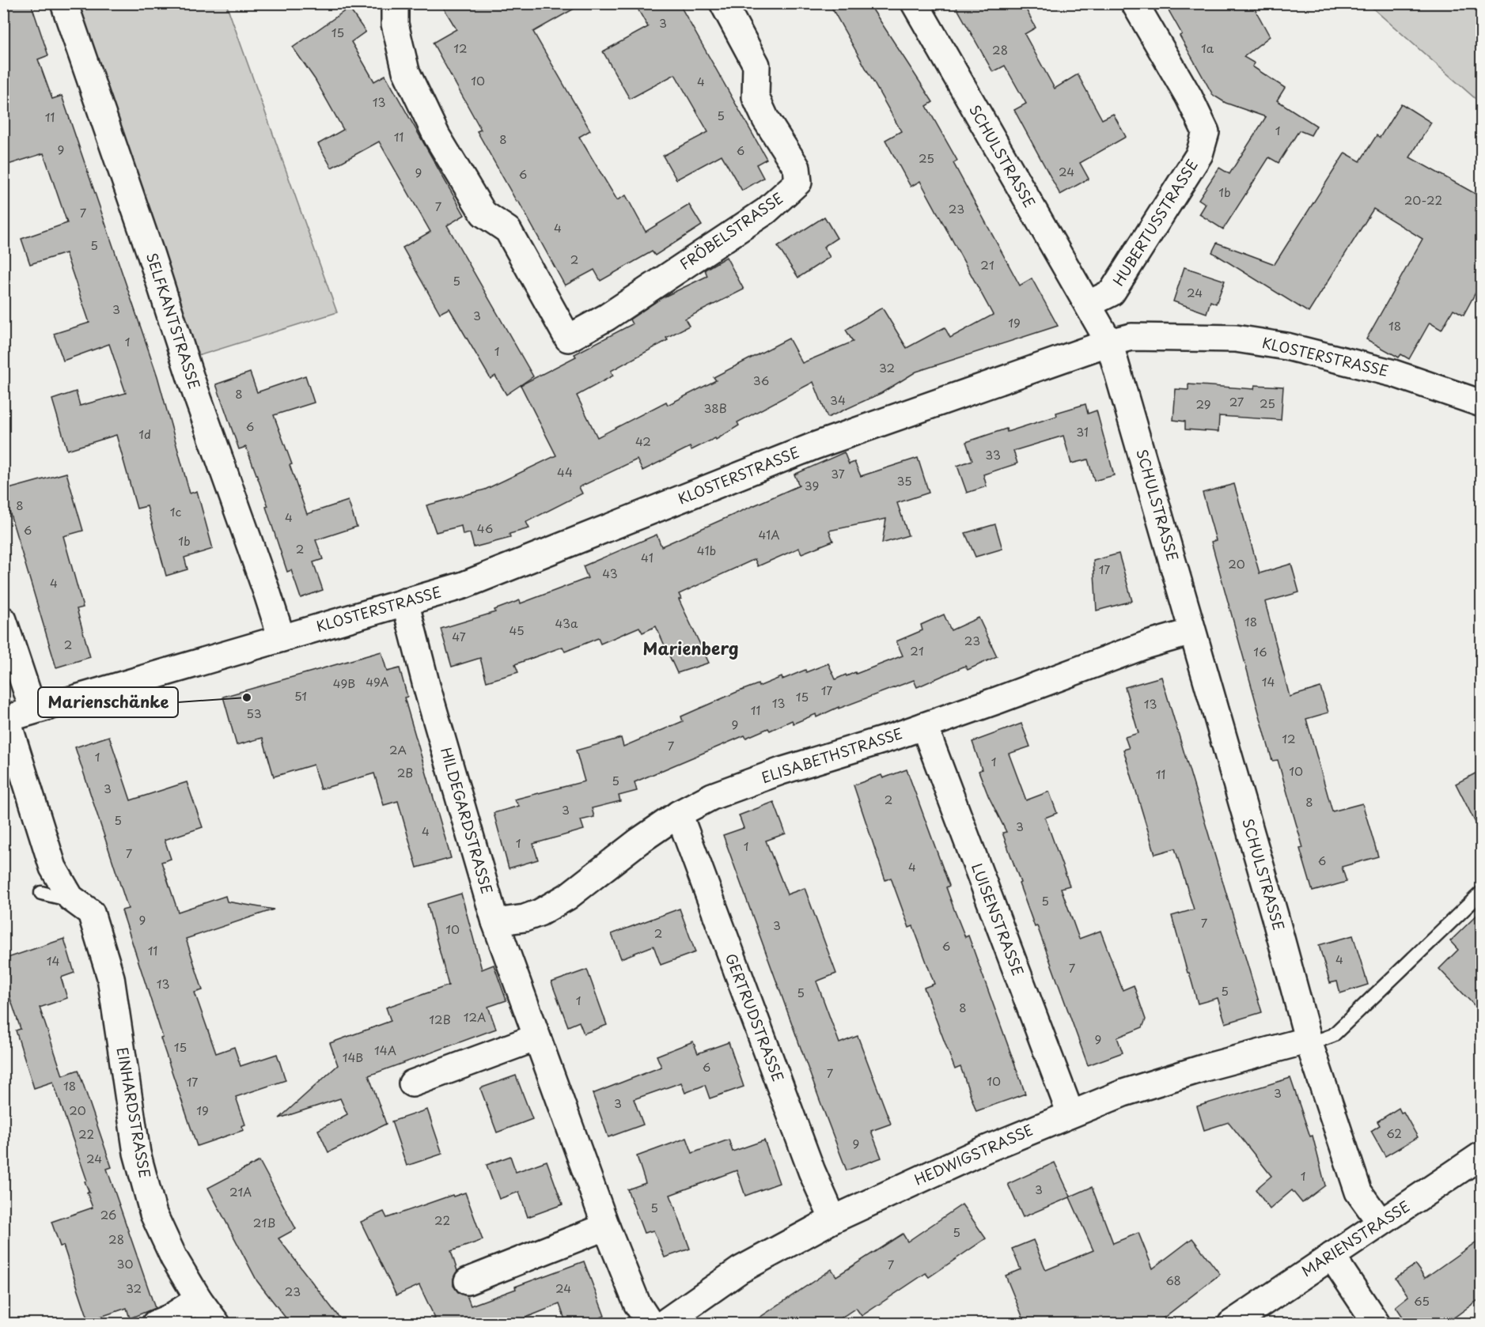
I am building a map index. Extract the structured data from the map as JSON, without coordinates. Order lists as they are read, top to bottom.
{
  "streets": {
    "street": [
      "SCHULSTRASSE",
      "HUBERTUSSTRASSE",
      "FRÖBELSTRASSE",
      "SELFKANTSTRASSE",
      "KLOSTERSTRASSE",
      "ELISABETHSTRASSE",
      "HILDEGARDSTRASSE",
      "LUISENSTRASSE",
      "GERTRUDSTRASSE",
      "EINHARDSTRASSE",
      "HEDWIGSTRASSE",
      "MARIENSTRASSE"
    ]
  },
  "crossings": [
    ["SCHULSTRASSE", "HUBERTUSSTRASSE"],
    ["SCHULSTRASSE", "KLOSTERSTRASSE"],
    ["SCHULSTRASSE", "ELISABETHSTRASSE"],
    ["SCHULSTRASSE", "HEDWIGSTRASSE"],
    ["SCHULSTRASSE", "MARIENSTRASSE"],
    ["SELFKANTSTRASSE", "KLOSTERSTRASSE"],
    ["KLOSTERSTRASSE", "HILDEGARDSTRASSE"],
    ["KLOSTERSTRASSE", "EINHARDSTRASSE"],
    ["ELISABETHSTRASSE", "HILDEGARDSTRASSE"],
    ["ELISABETHSTRASSE", "LUISENSTRASSE"],
    ["ELISABETHSTRASSE", "GERTRUDSTRASSE"],
    ["LUISENSTRASSE", "HEDWIGSTRASSE"],
    ["GERTRUDSTRASSE", "HEDWIGSTRASSE"]
  ],
  "districts": ["Marienberg"],
  "places": ["Marienschänke"],
  "house_numbers": [
    "3",
    "15",
    "12",
    "1a",
    "28",
    "10",
    "4",
    "13",
    "5",
    "11",
    "1",
    "11",
    "8",
    "9",
    "6",
    "25",
    "24",
    "9",
    "6",
    "1b",
    "20-22",
    "7",
    "23",
    "7",
    "4",
    "5",
    "2",
    "21",
    "5",
    "24",
    "3",
    "3",
    "19",
    "18",
    "1",
    "1",
    "32",
    "36",
    "8",
    "34",
    "27",
    "25",
    "29",
    "38B",
    "6",
    "31",
    "1d",
    "42",
    "33",
    "44",
    "37",
    "35",
    "39",
    "8",
    "1c",
    "4",
    "46",
    "6",
    "41A",
    "1b",
    "2",
    "41b",
    "41",
    "20",
    "17",
    "43",
    "4",
    "18",
    "43a",
    "45",
    "47",
    "23",
    "2",
    "21",
    "16",
    "49A",
    "14",
    "49B",
    "17",
    "51",
    "15",
    "13",
    "13",
    "11",
    "53",
    "9",
    "12",
    "7",
    "2A",
    "1",
    "1",
    "10",
    "2B",
    "11",
    "5",
    "3",
    "2",
    "8",
    "3",
    "5",
    "3",
    "4",
    "1",
    "1",
    "7",
    "6",
    "4",
    "5",
    "9",
    "7",
    "3",
    "10",
    "2",
    "6",
    "11",
    "4",
    "14",
    "7",
    "13",
    "5",
    "5",
    "1",
    "8",
    "12A",
    "12B",
    "9",
    "15",
    "14A",
    "14B",
    "6",
    "7",
    "10",
    "17",
    "18",
    "3",
    "3",
    "20",
    "19",
    "62",
    "22",
    "9",
    "24",
    "1",
    "3",
    "21A",
    "5",
    "26",
    "22",
    "21B",
    "5",
    "28",
    "30",
    "7",
    "68",
    "32",
    "24",
    "23",
    "65"
  ]
}
